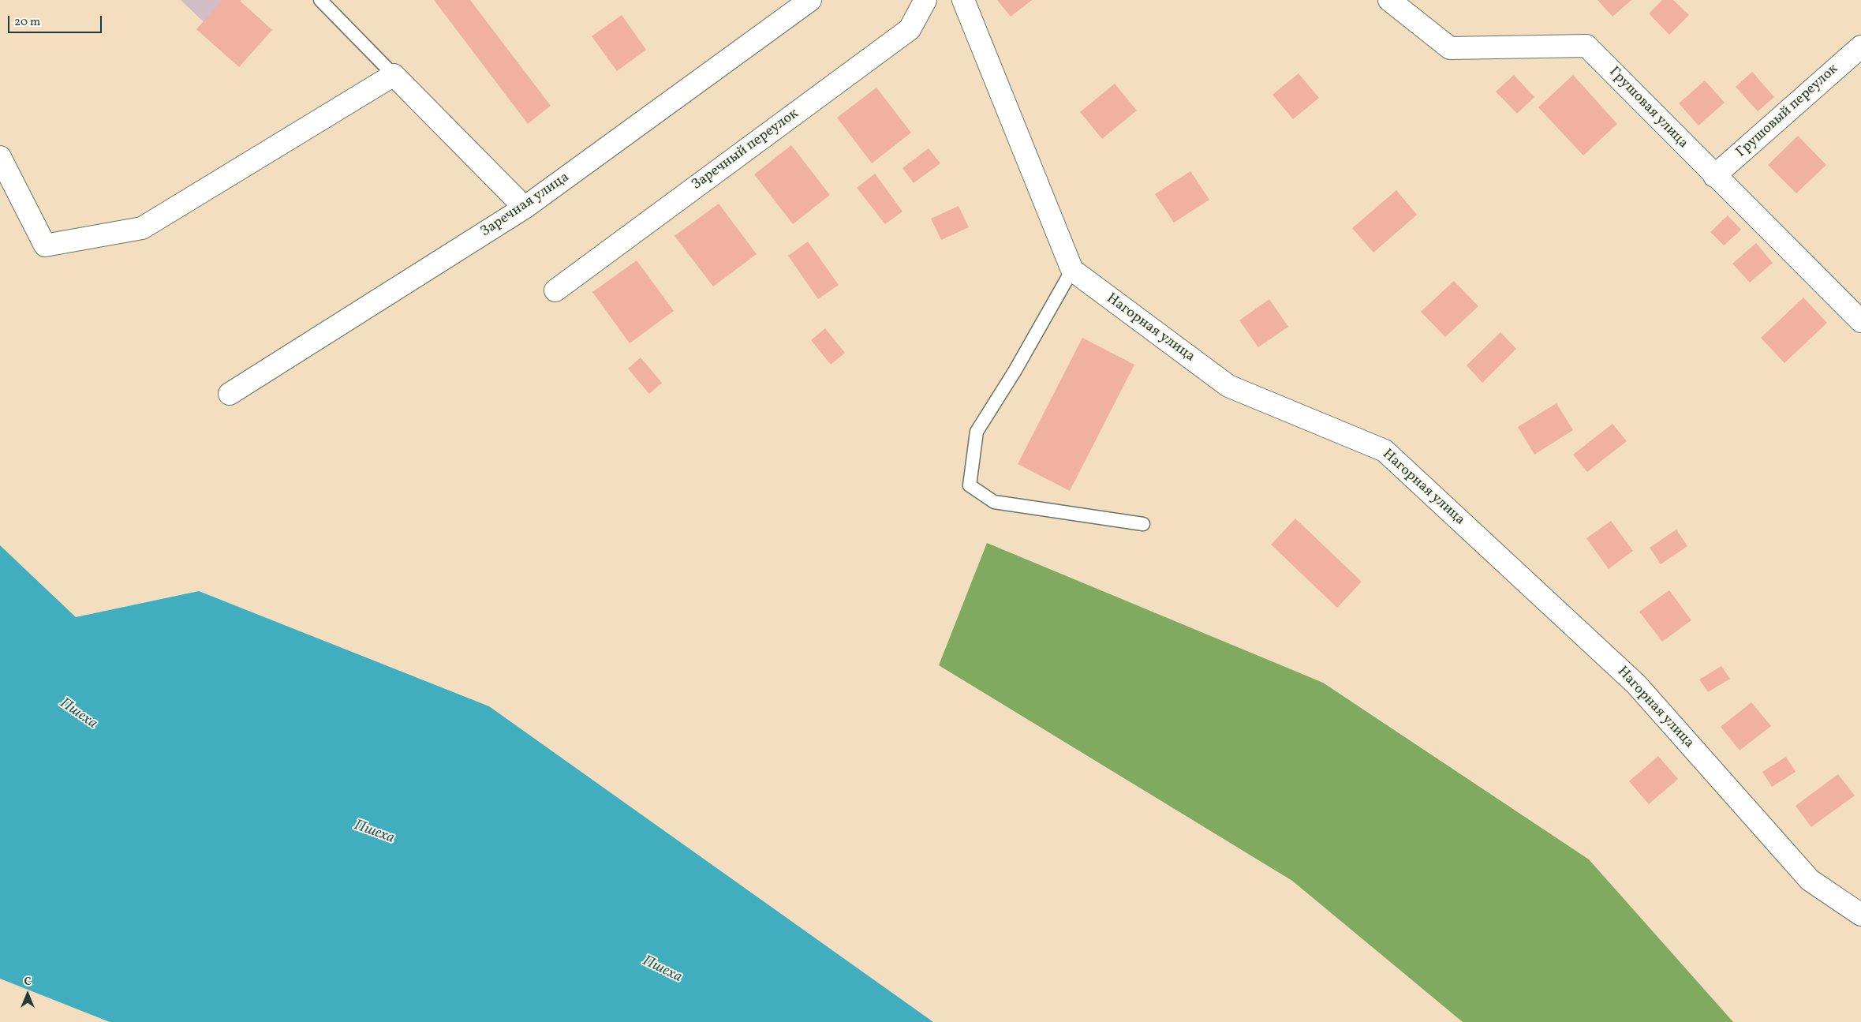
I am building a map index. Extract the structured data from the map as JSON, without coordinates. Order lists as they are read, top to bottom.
{
  "streets": {
    "street": [
      "Грушовая улица",
      "Грушовый переулок",
      "Заречный переулок",
      "Заречная улица",
      "Нагорная улица"
    ]
  },
  "crossings": [
    ["Грушовая улица", "Грушовый переулок"]
  ],
  "water": ["Пшеха"],
  "scale_bar": "20 m",
  "north": "top"
}
